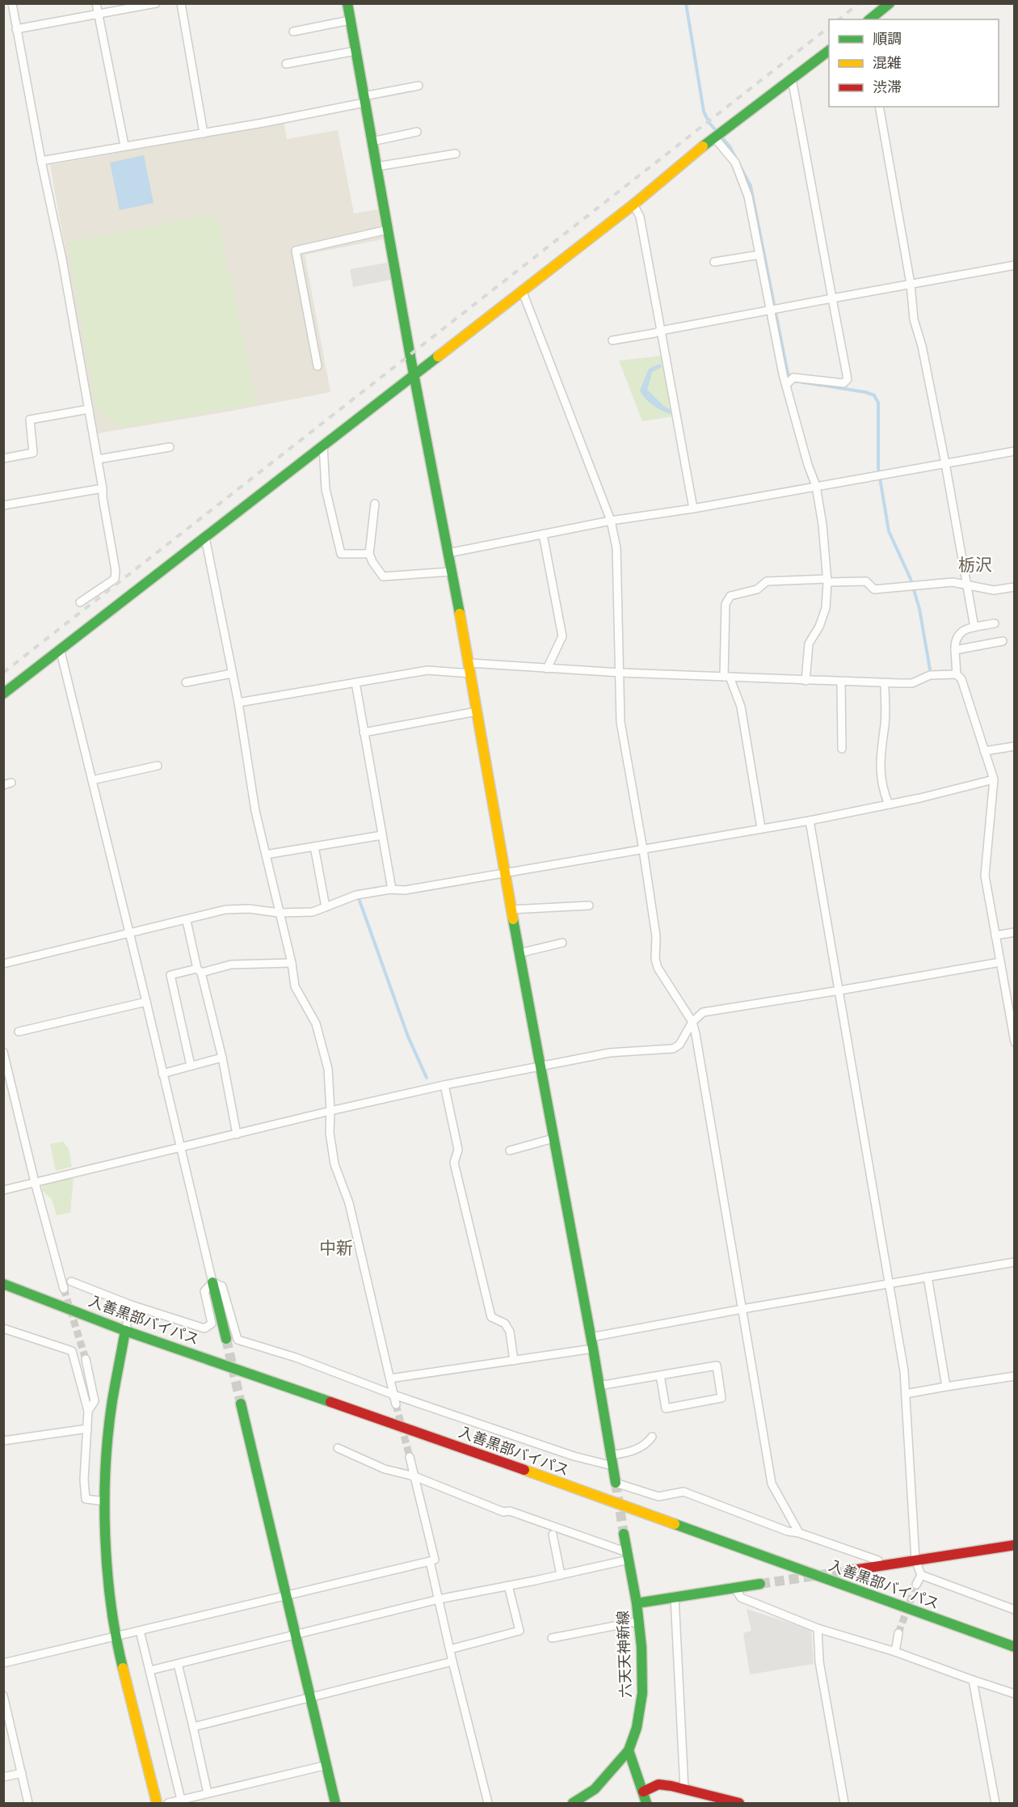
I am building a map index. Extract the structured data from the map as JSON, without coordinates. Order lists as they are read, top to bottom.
{
  "streets": {
    "main road": ["入善黒部バイパス", "六天天神新線"]
  },
  "districts": ["栃沢", "中新"],
  "legend": ["順調", "混雑", "渋滞"]
}
